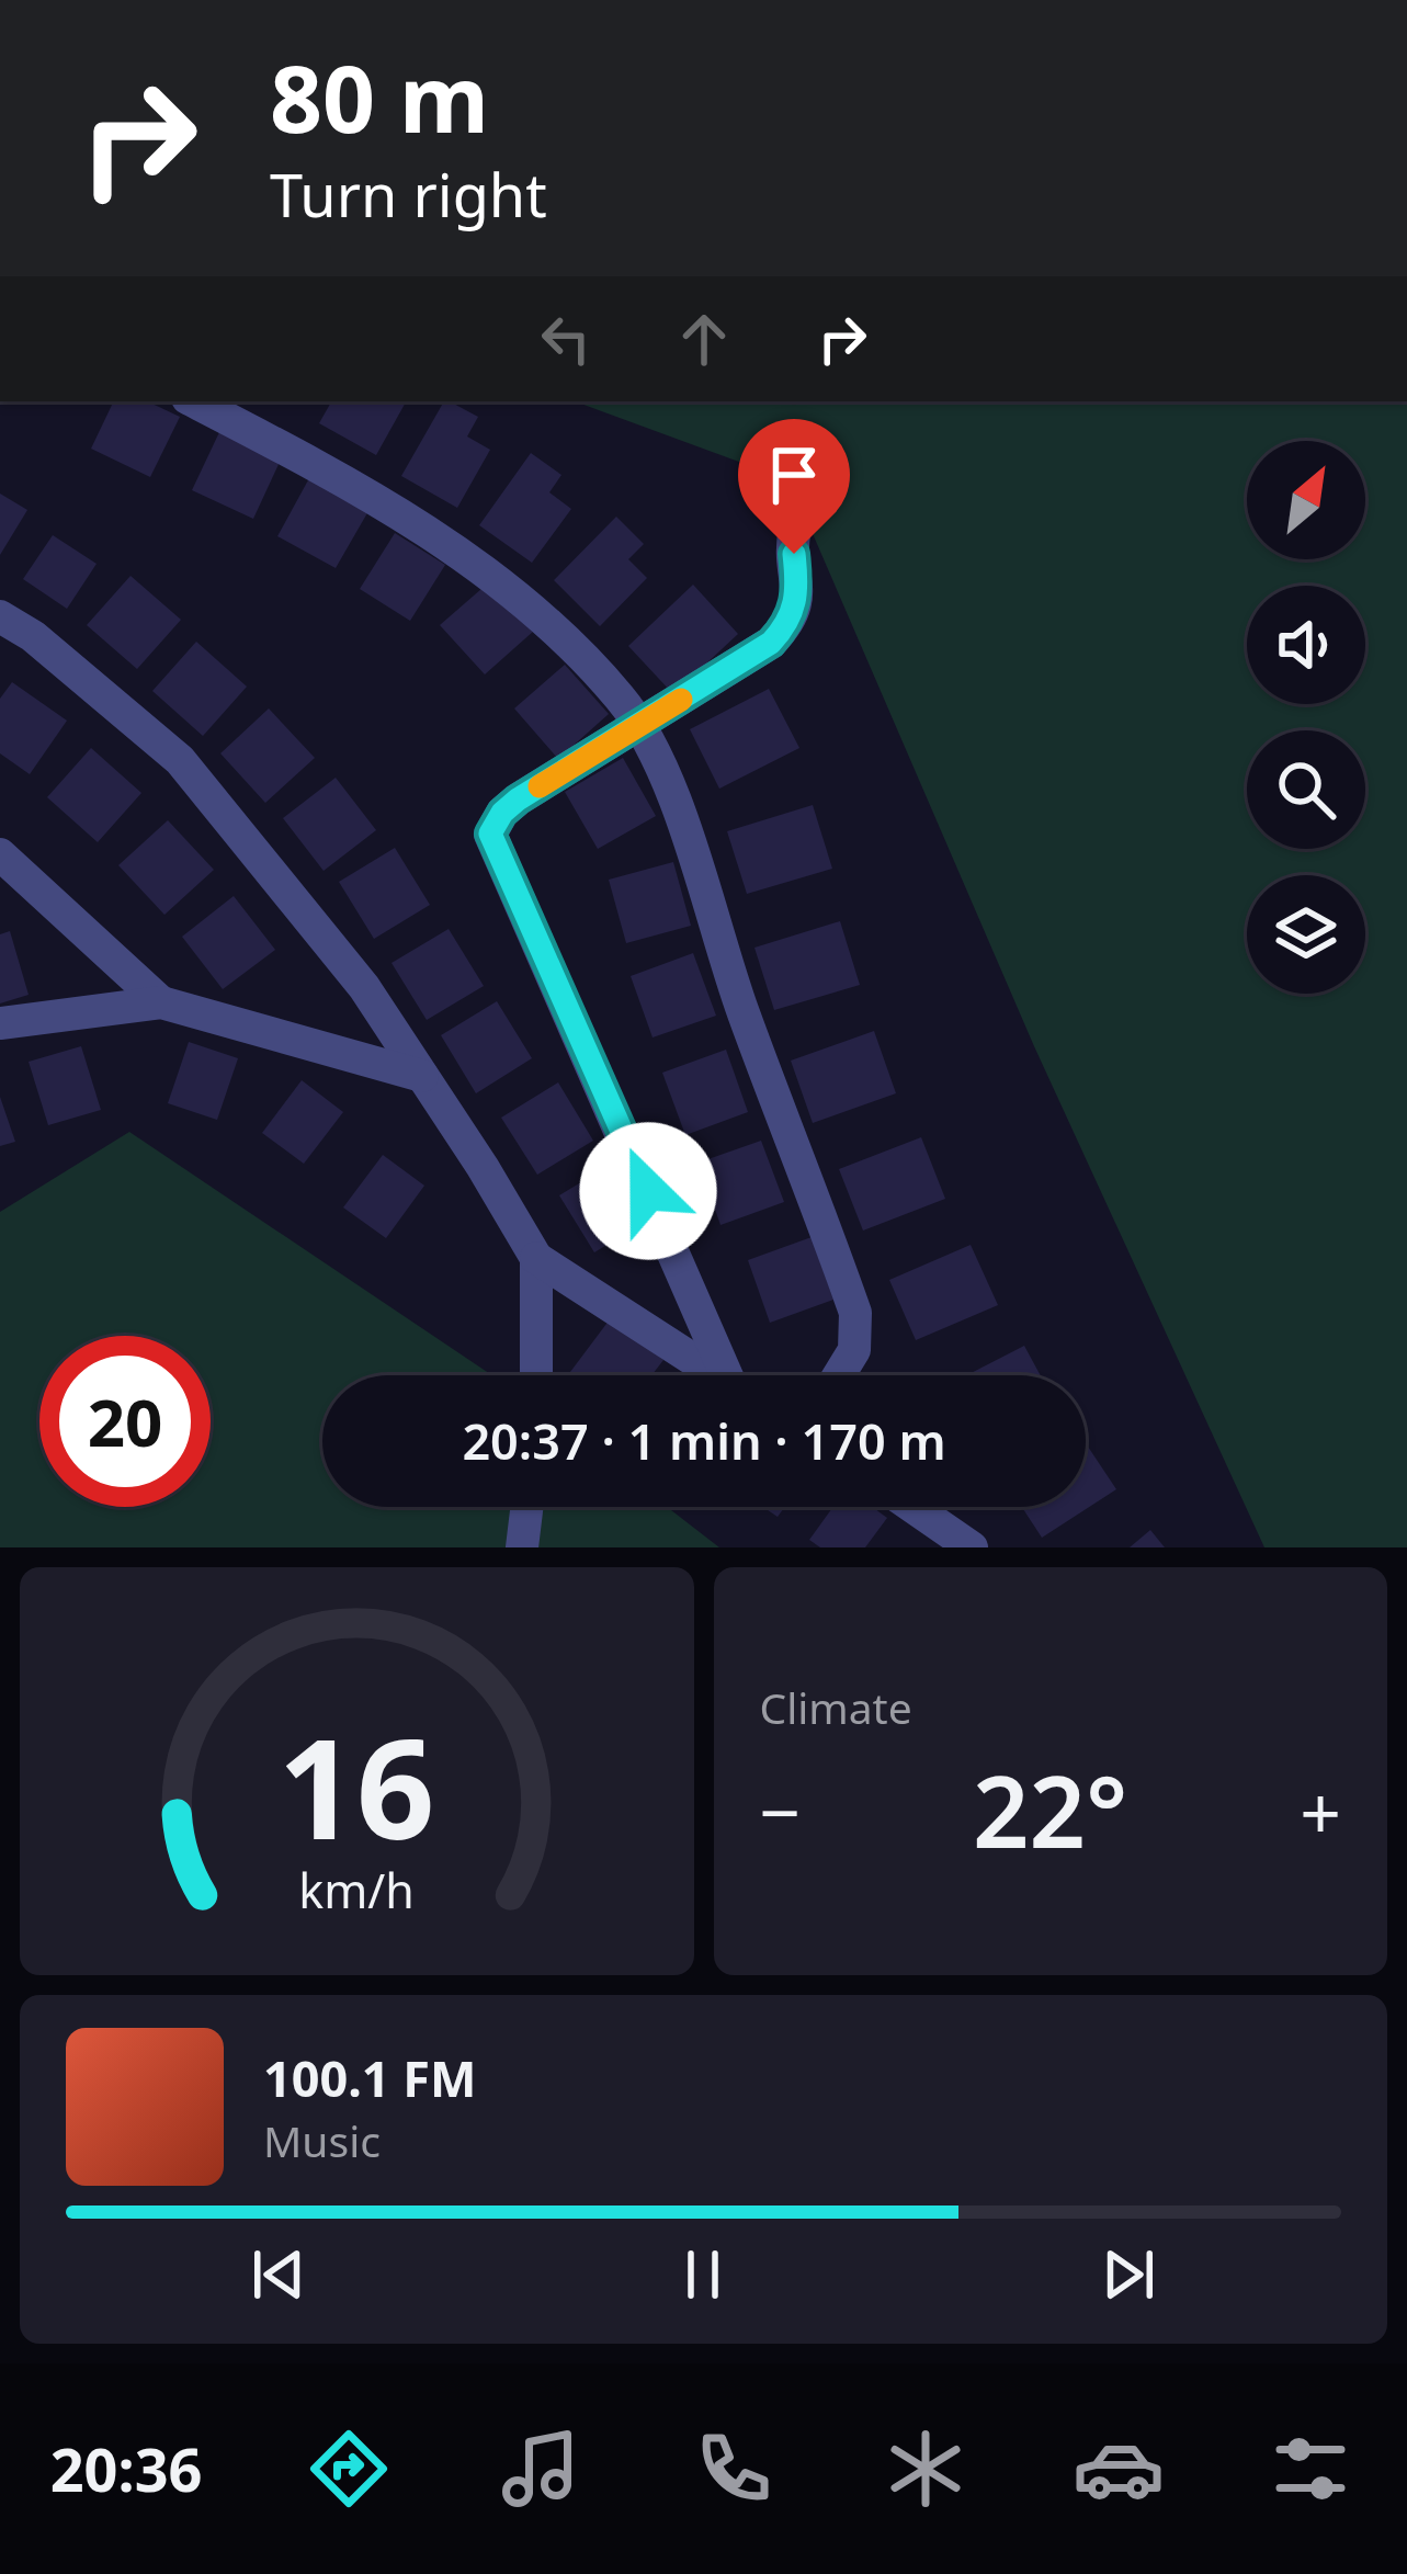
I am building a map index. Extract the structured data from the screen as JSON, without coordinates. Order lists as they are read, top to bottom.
{
  "north": "top right",
  "page": {
    "turn": ["80 m", "Turn right"],
    "limit": "20",
    "trip": "20:37 · 1 min · 170 m",
    "tile": "Climate",
    "heat": ["−", "22°", "+"],
    "song": ["100.1 FM", "Music"],
    "tabs": "20:36",
    "gauge": ["16", "km/h"]
  }
}
